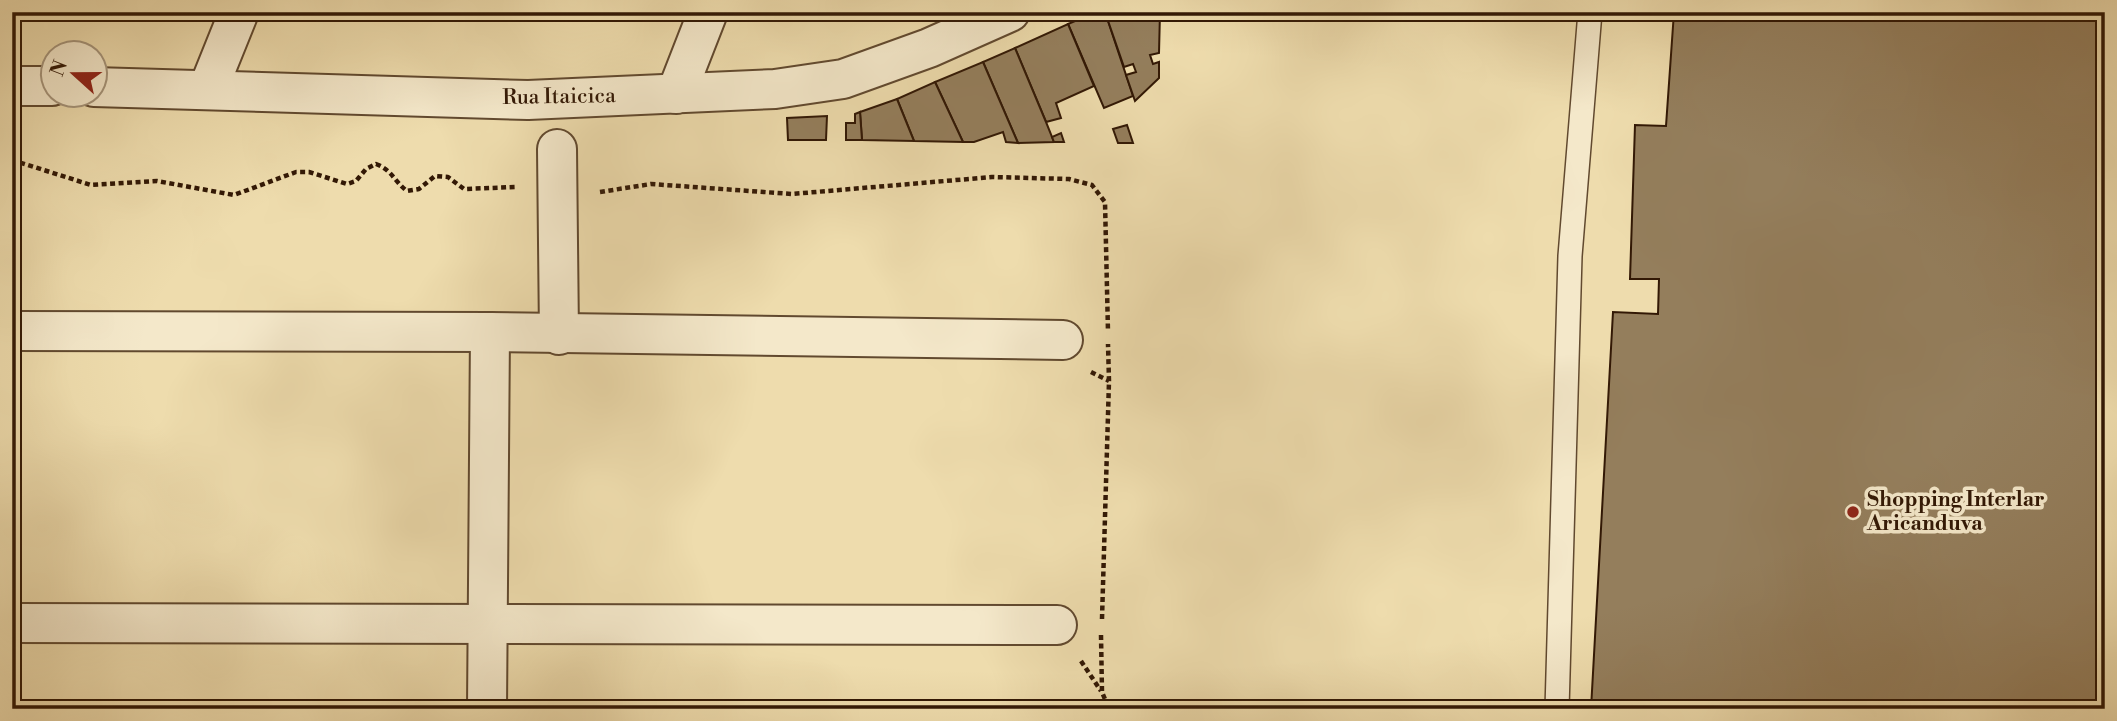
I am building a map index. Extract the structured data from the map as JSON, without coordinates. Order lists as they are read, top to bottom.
{
  "streets": {
    "street": ["Rua Itaicica"]
  },
  "places": ["Shopping Interlar Aricanduva"],
  "north": "left"
}
